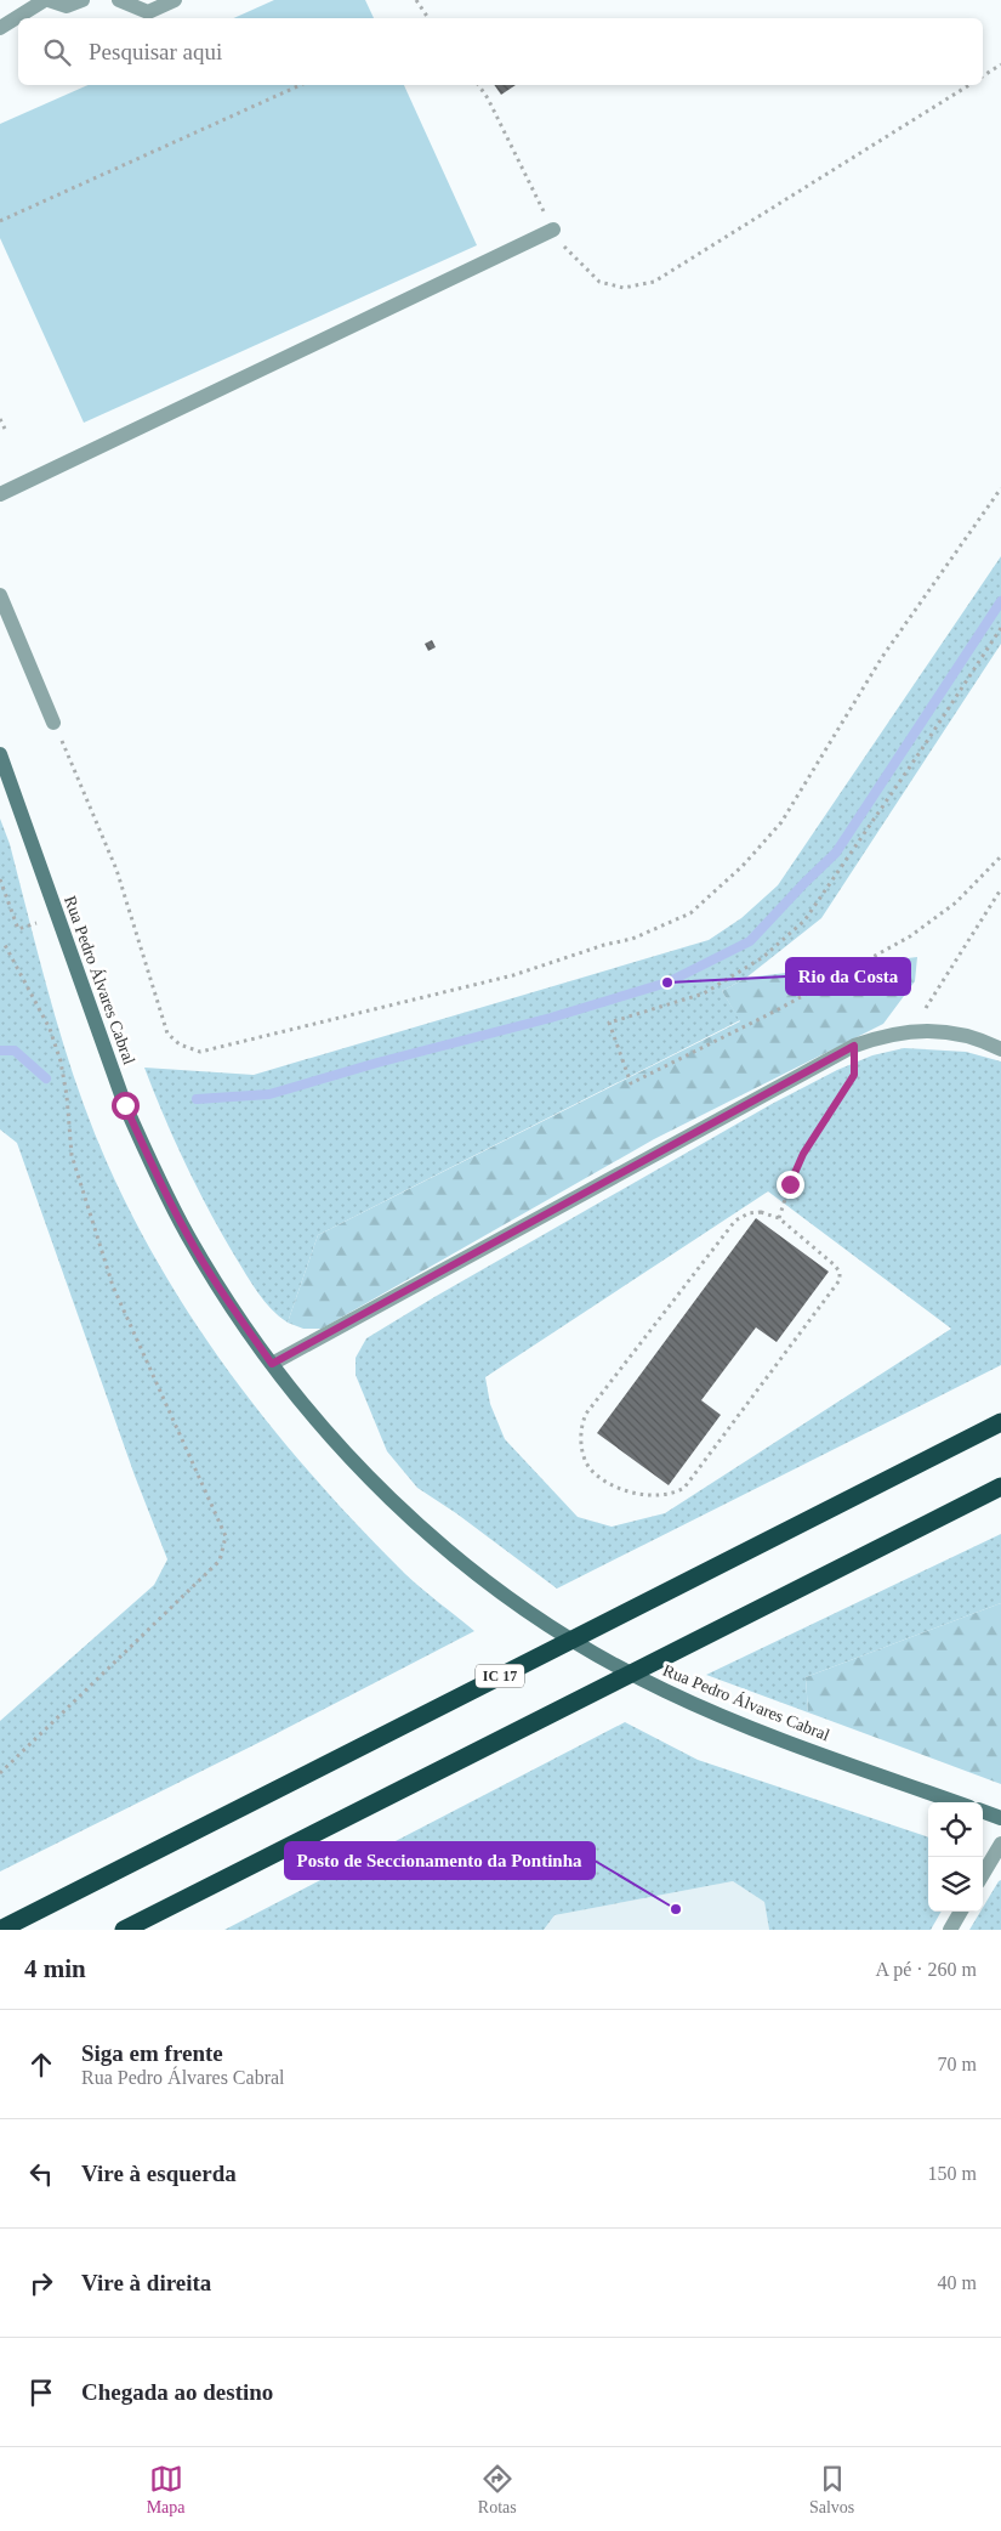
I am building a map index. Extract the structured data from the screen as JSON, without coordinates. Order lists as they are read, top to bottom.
{
  "streets": {
    "highway": ["IC 17"],
    "street": ["Rua Pedro Álvares Cabral"]
  },
  "places": ["Rio da Costa", "Posto de Seccionamento da Pontinha"],
  "page": {
    "search": "Pesquisar aqui",
    "heading": ["4 min", "A pé · 260 m"],
    "list": [
      ["Siga em frente", "Rua Pedro Álvares Cabral", "70 m"],
      ["Vire à esquerda", "150 m"],
      ["Vire à direita", "40 m"],
      "Chegada ao destino"
    ],
    "nav": ["Mapa", "Rotas", "Salvos"]
  }
}
